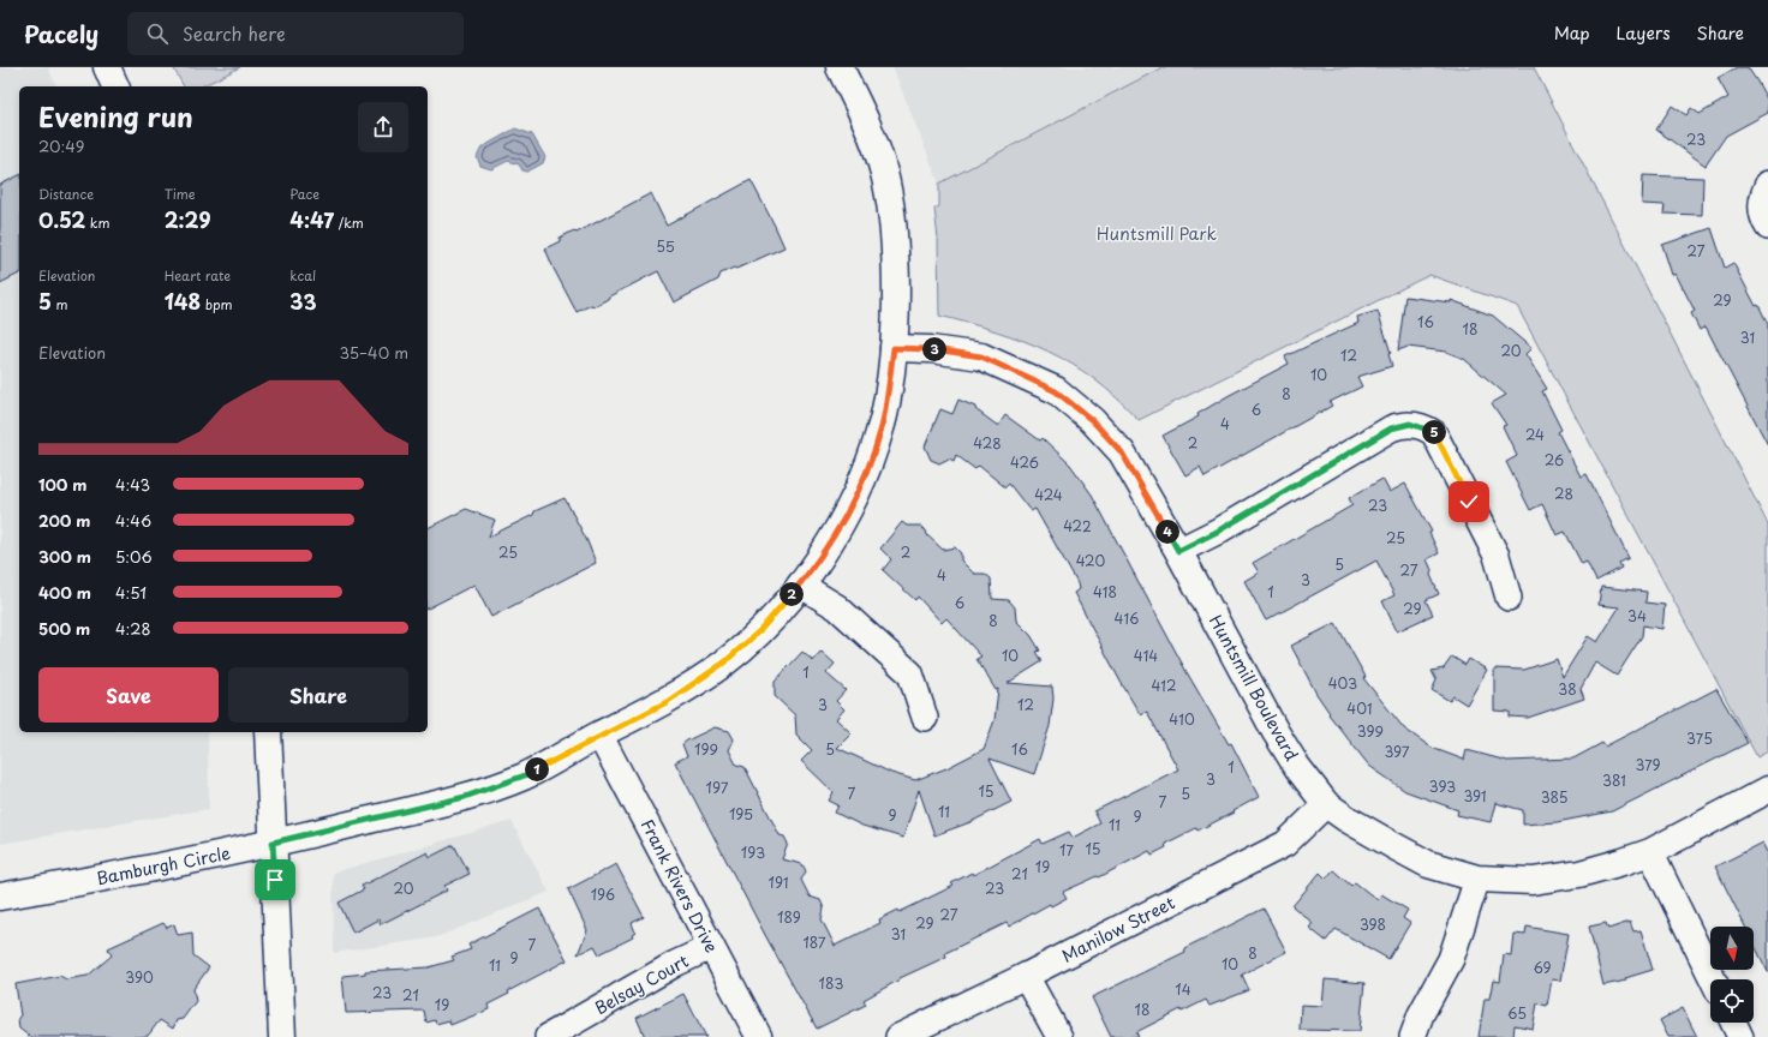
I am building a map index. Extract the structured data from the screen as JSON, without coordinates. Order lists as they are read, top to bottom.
{
  "streets": {
    "street": [
      "Huntsmill Boulevard",
      "Bamburgh Circle",
      "Frank Rivers Drive",
      "Manilow Street",
      "Belsay Court"
    ]
  },
  "crossings": [
    ["Huntsmill Boulevard", "Bamburgh Circle"],
    ["Huntsmill Boulevard", "Manilow Street"],
    ["Bamburgh Circle", "Frank Rivers Drive"],
    ["Frank Rivers Drive", "Belsay Court"]
  ],
  "parks": ["Huntsmill Park"],
  "house_numbers": [
    "23",
    "55",
    "27",
    "29",
    "16",
    "18",
    "31",
    "20",
    "12",
    "10",
    "8",
    "6",
    "4",
    "24",
    "428",
    "2",
    "26",
    "426",
    "28",
    "424",
    "23",
    "422",
    "25",
    "25",
    "2",
    "420",
    "5",
    "27",
    "4",
    "3",
    "418",
    "1",
    "6",
    "29",
    "34",
    "416",
    "8",
    "10",
    "414",
    "1",
    "403",
    "412",
    "38",
    "3",
    "12",
    "401",
    "410",
    "399",
    "375",
    "199",
    "5",
    "16",
    "397",
    "379",
    "1",
    "3",
    "381",
    "393",
    "197",
    "15",
    "7",
    "5",
    "391",
    "385",
    "7",
    "11",
    "195",
    "9",
    "9",
    "11",
    "15",
    "17",
    "193",
    "19",
    "21",
    "191",
    "20",
    "23",
    "196",
    "27",
    "189",
    "29",
    "398",
    "31",
    "187",
    "7",
    "8",
    "9",
    "10",
    "11",
    "69",
    "390",
    "183",
    "14",
    "23",
    "21",
    "19",
    "18",
    "65"
  ],
  "north": "bottom",
  "page": {
    "header": "Pacely",
    "search": "Search here",
    "nav": ["Map", "Layers", "Share"],
    "heading": ["Evening run", "20:49"],
    "stats": [
      ["Distance", "0.52 km"],
      ["Time", "2:29"],
      ["Pace", "4:47 /km"],
      ["Elevation", "5 m"],
      ["Heart rate", "148 bpm"],
      ["kcal", "33"]
    ],
    "chart": ["Elevation", "35–40 m"],
    "pins": [
      "3",
      "5",
      "4",
      "2",
      "1"
    ],
    "list": [
      {
        "name": "100 m",
        "note": "4:43"
      },
      {
        "name": "200 m",
        "note": "4:46"
      },
      {
        "name": "300 m",
        "note": "5:06"
      },
      {
        "name": "400 m",
        "note": "4:51"
      },
      {
        "name": "500 m",
        "note": "4:28"
      }
    ],
    "buttons": ["Save", "Share"]
  }
}
